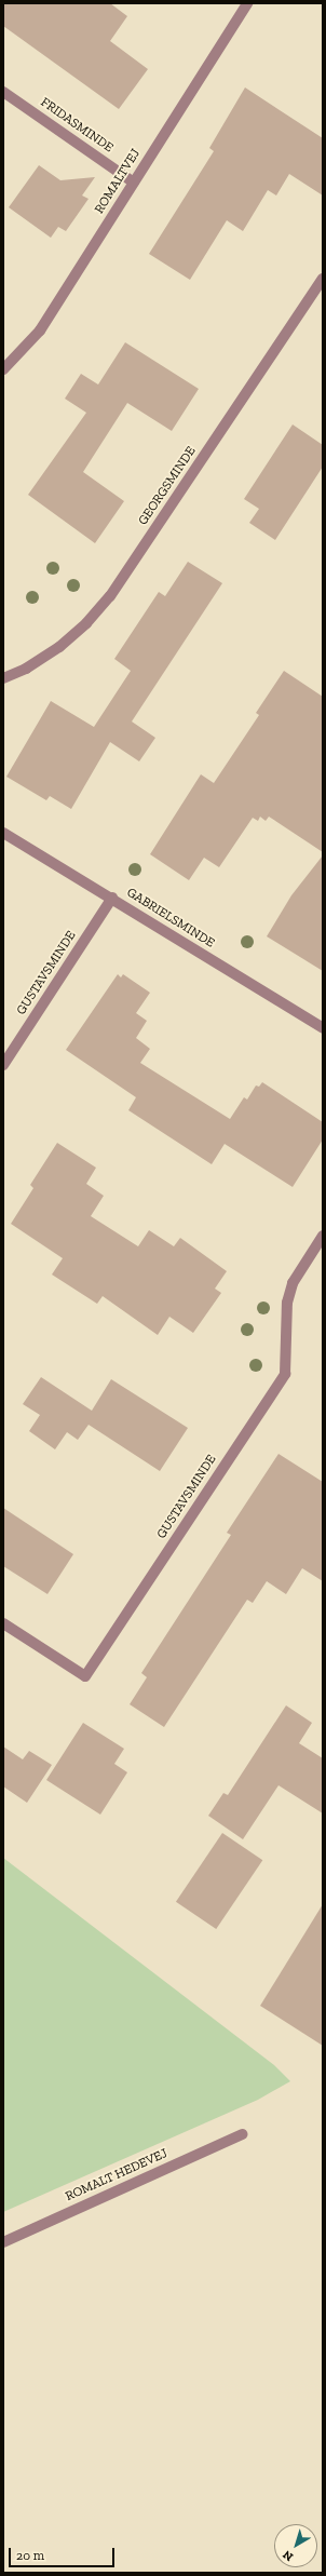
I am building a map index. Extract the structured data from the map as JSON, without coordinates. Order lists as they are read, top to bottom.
{
  "streets": {
    "street": [
      "FRIDASMINDE",
      "ROMALTVEJ",
      "GEORGSMINDE",
      "GABRIELSMINDE",
      "GUSTAVSMINDE",
      "ROMALT HEDEVEJ"
    ]
  },
  "crossings": [
    ["FRIDASMINDE", "ROMALTVEJ"],
    ["GABRIELSMINDE", "GUSTAVSMINDE"]
  ],
  "scale_bar": "20 m",
  "north": "bottom left"
}
